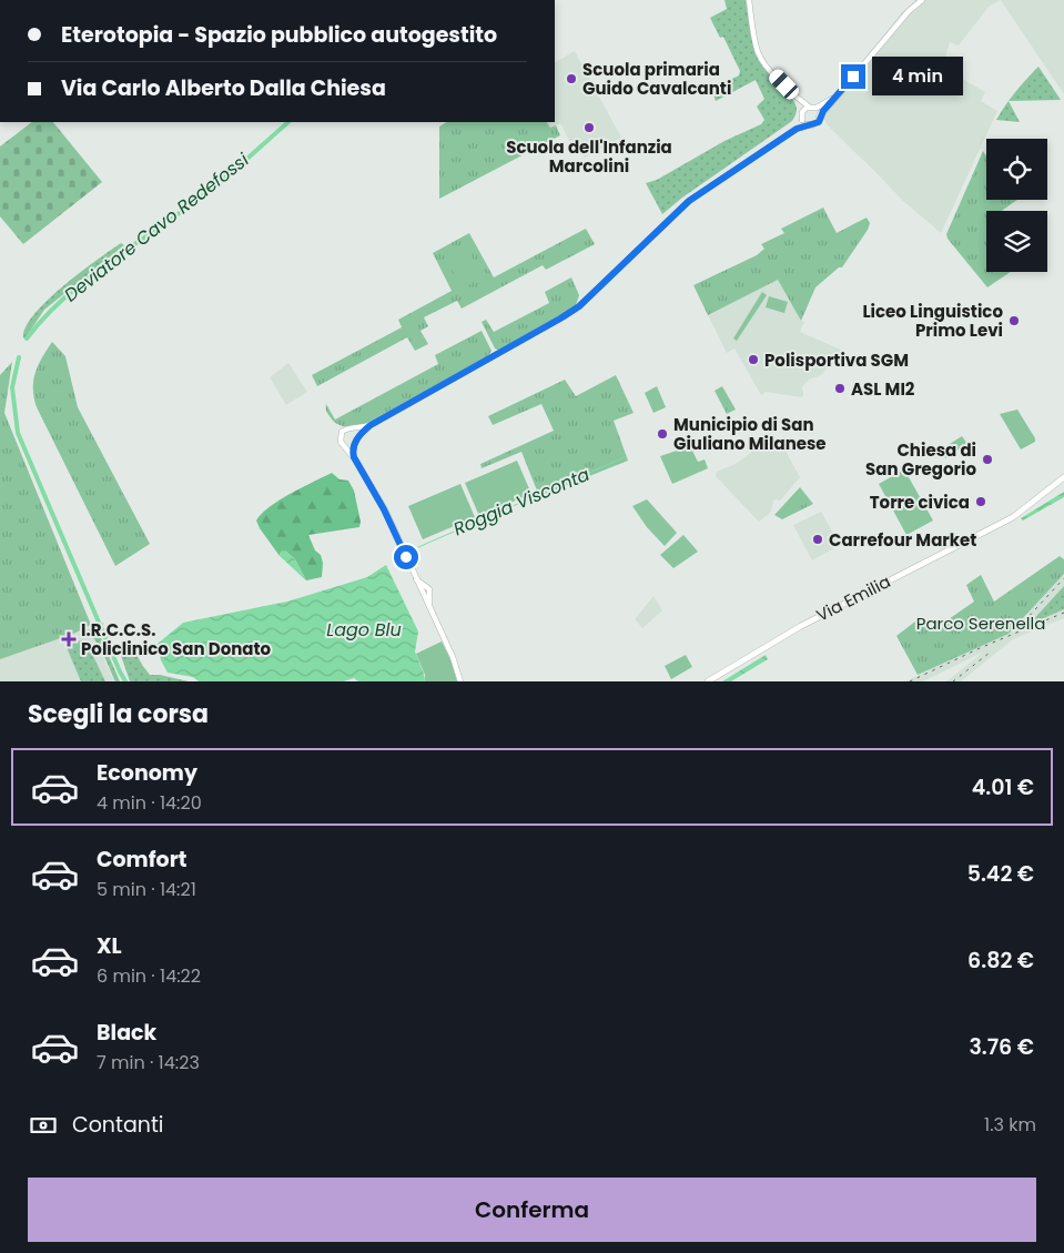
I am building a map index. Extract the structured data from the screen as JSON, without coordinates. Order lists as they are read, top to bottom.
{
  "streets": {
    "main road": ["Via Emilia"]
  },
  "water": ["Deviatore Cavo Redefossi", "Roggia Visconta", "Lago Blu"],
  "parks": ["Parco Serenella"],
  "places": {
    "other": [
      "Scuola primaria Guido Cavalcanti",
      "Scuola dell'Infanzia Marcolini",
      "Liceo Linguistico Primo Levi",
      "Polisportiva SGM",
      "ASL MI2",
      "Municipio di San Giuliano Milanese",
      "Chiesa di San Gregorio",
      "Torre civica",
      "Carrefour Market"
    ],
    "health": ["I.R.C.C.S. Policlinico San Donato"]
  },
  "page": {
    "banner": ["Eterotopia - Spazio pubblico autogestito", "Via Carlo Alberto Dalla Chiesa"],
    "bubble": "4 min",
    "heading": "Scegli la corsa",
    "list": [
      {
        "name": "Economy",
        "note": "4 min · 14:20",
        "value": "4.01 €"
      },
      {
        "name": "Comfort",
        "note": "5 min · 14:21",
        "value": "5.42 €"
      },
      {
        "name": "XL",
        "note": "6 min · 14:22",
        "value": "6.82 €"
      },
      {
        "name": "Black",
        "note": "7 min · 14:23",
        "value": "3.76 €"
      }
    ],
    "pay": ["Contanti", "1.3 km"],
    "buttons": "Conferma"
  }
}
